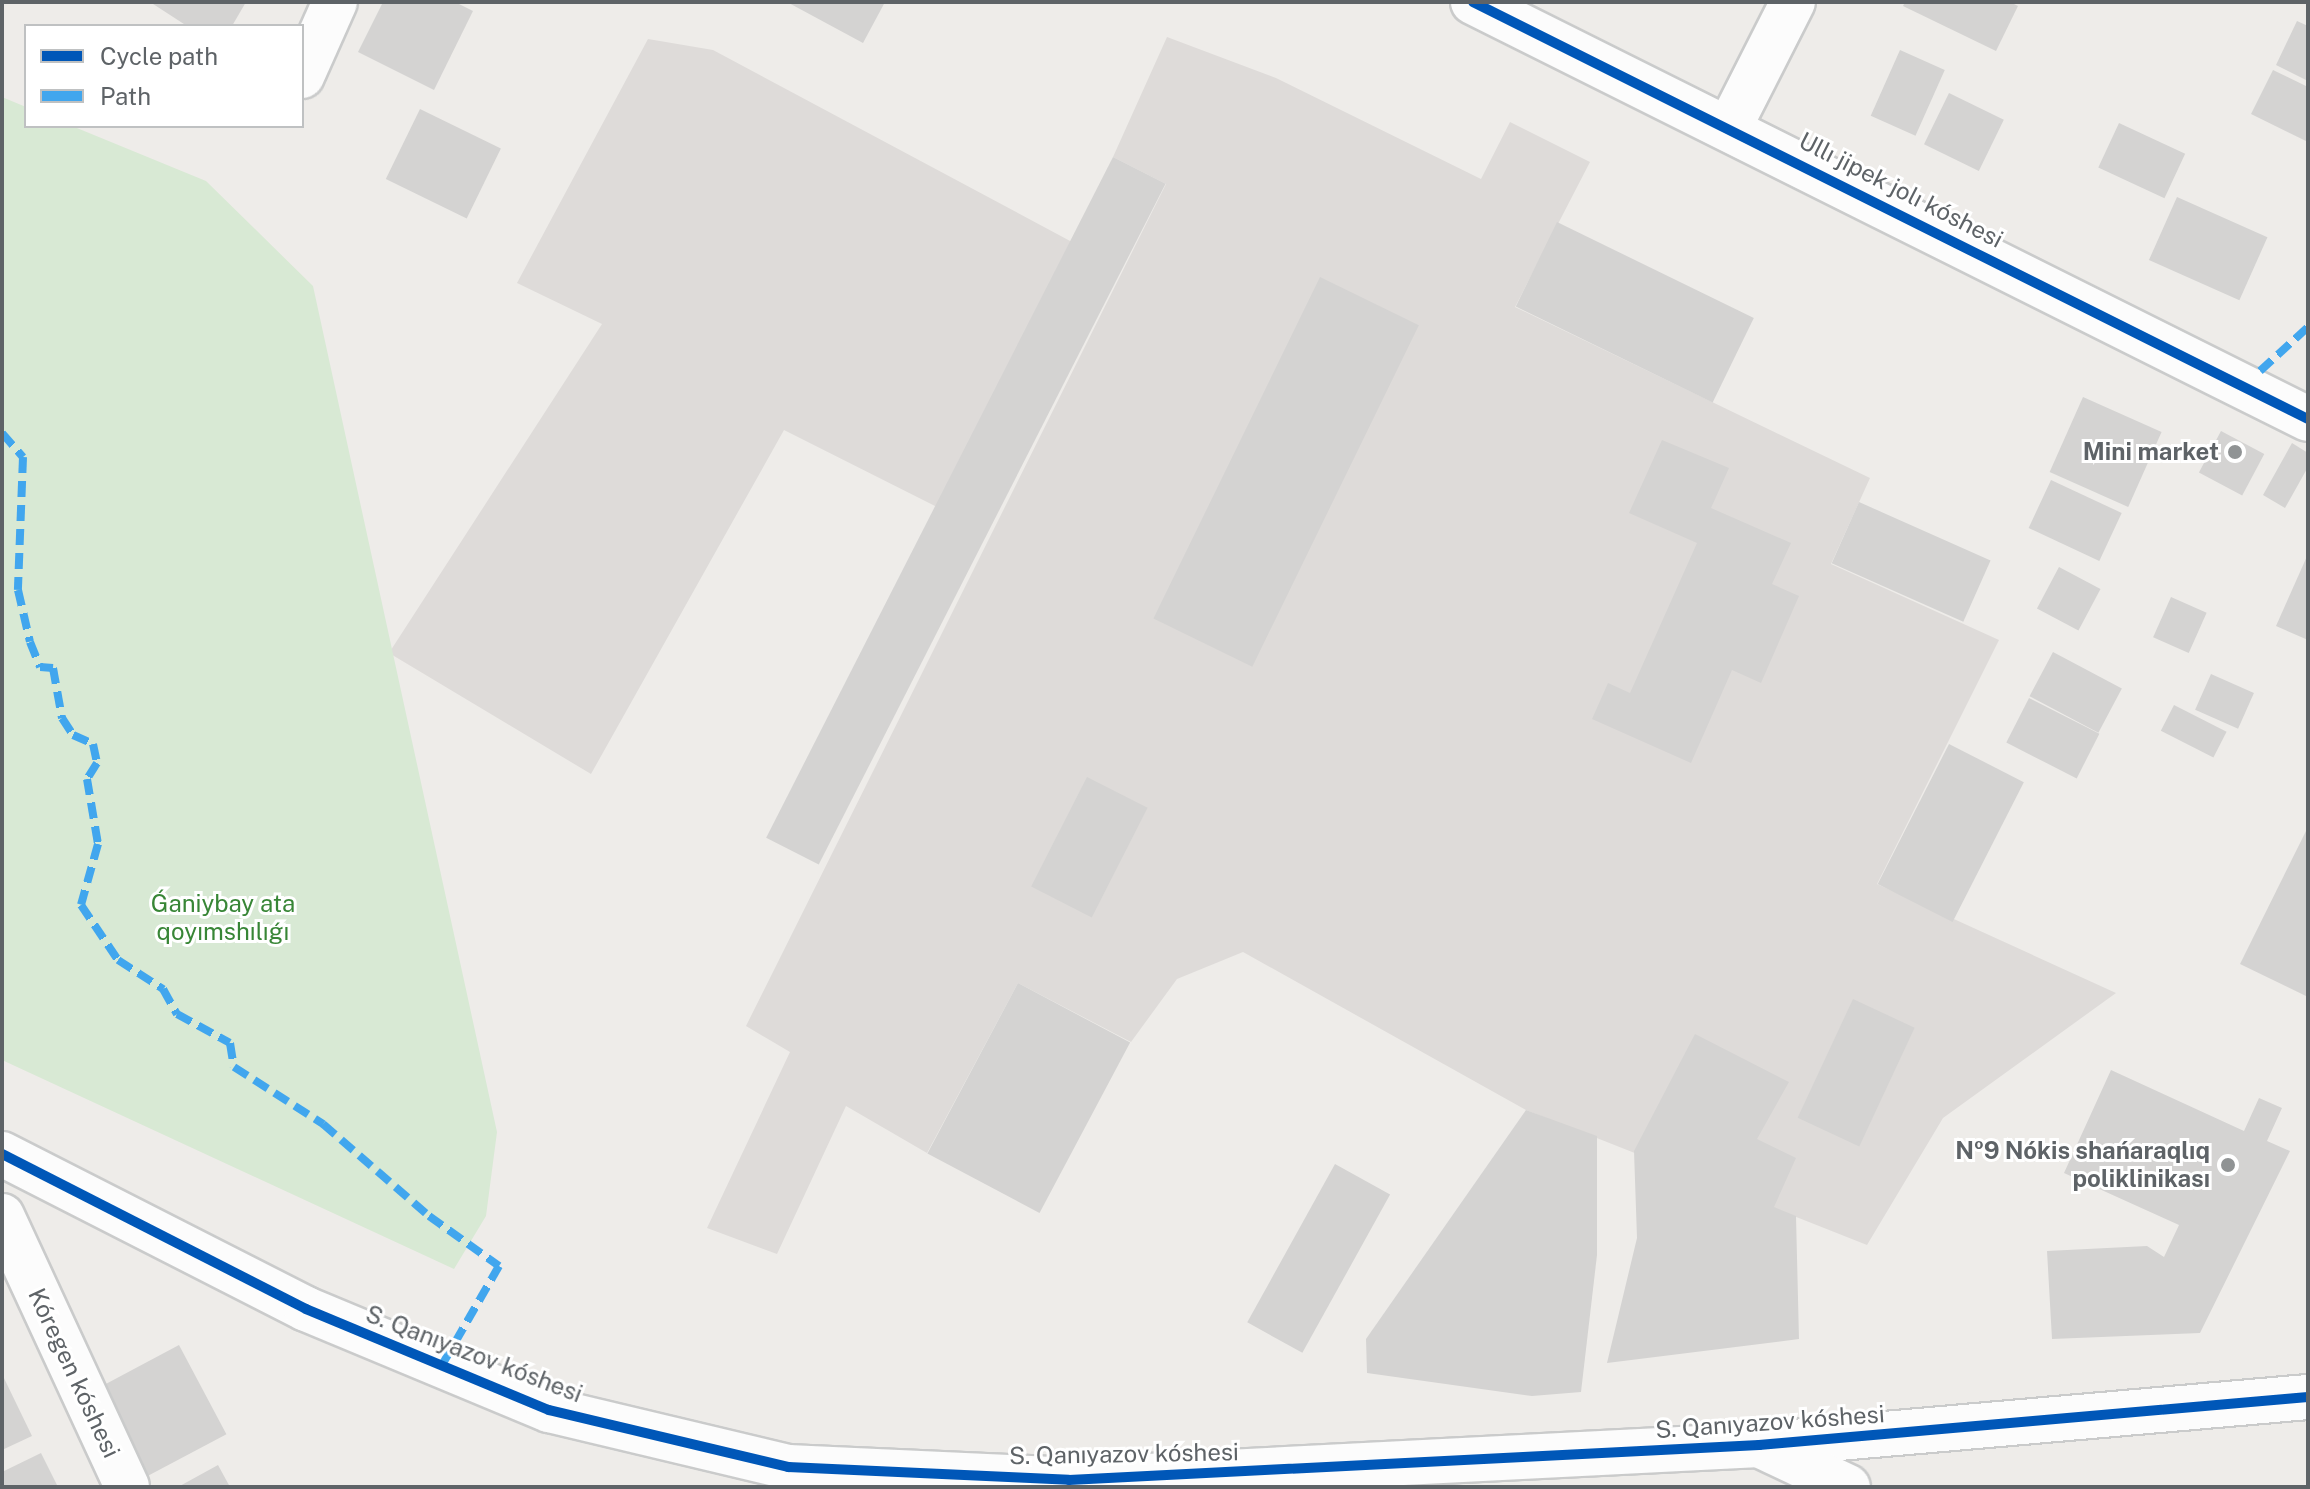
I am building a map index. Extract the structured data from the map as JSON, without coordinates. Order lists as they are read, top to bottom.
{
  "streets": {
    "street": ["Ullı jipek jolı kóshesi", "S. Qanıyazov kóshesi", "Kóregen kóshesi"]
  },
  "parks": ["Ǵaniybay ata qoyımshılıǵı"],
  "places": ["Mini market", "№9 Nókis shańaraqlıq poliklinikası"],
  "legend": ["Cycle path", "Path"]
}
